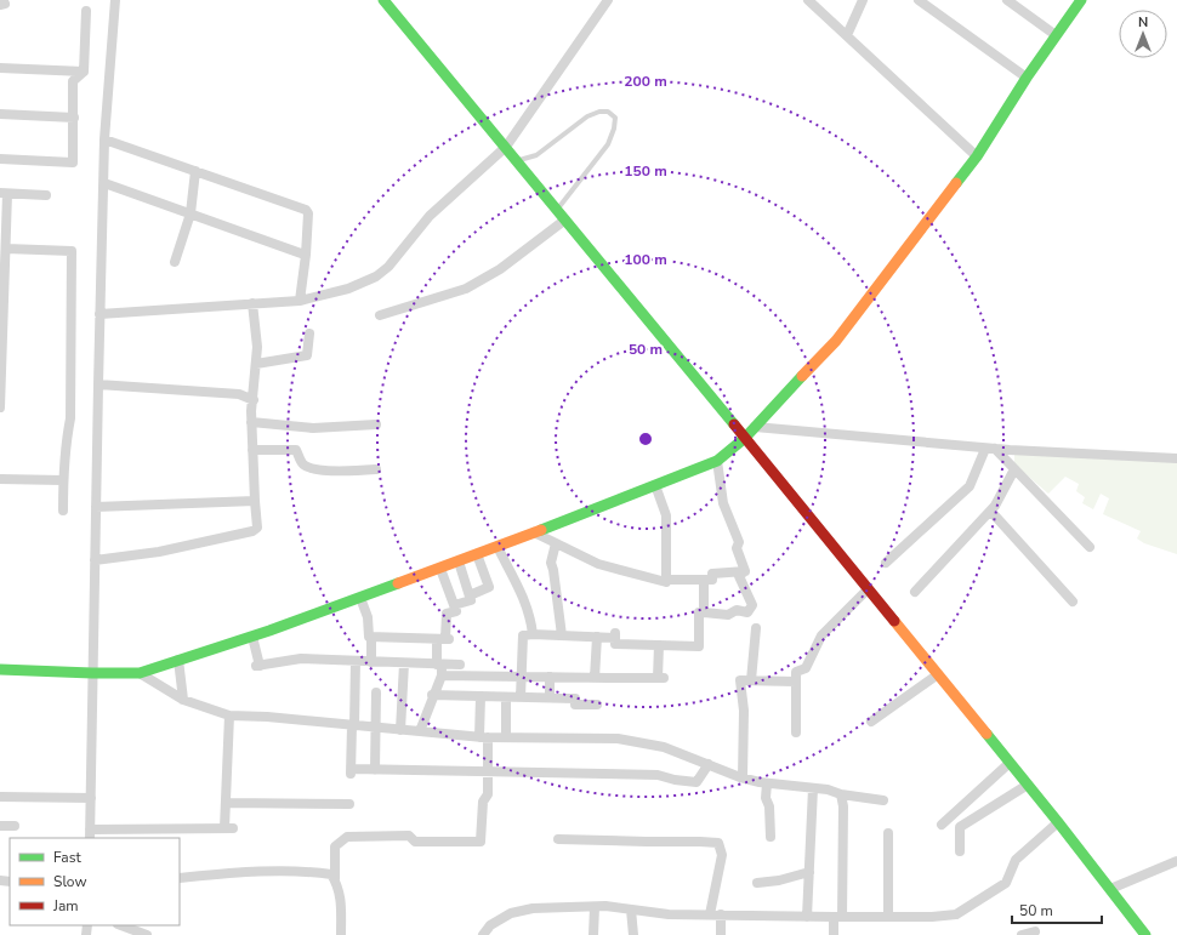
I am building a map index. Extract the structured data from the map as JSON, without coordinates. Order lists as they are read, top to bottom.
{
  "legend": ["Fast", "Slow", "Jam"],
  "scale_bar": "50 m",
  "north": "top",
  "rings": [
    "200 m",
    "150 m",
    "100 m",
    "50 m"
  ]
}
